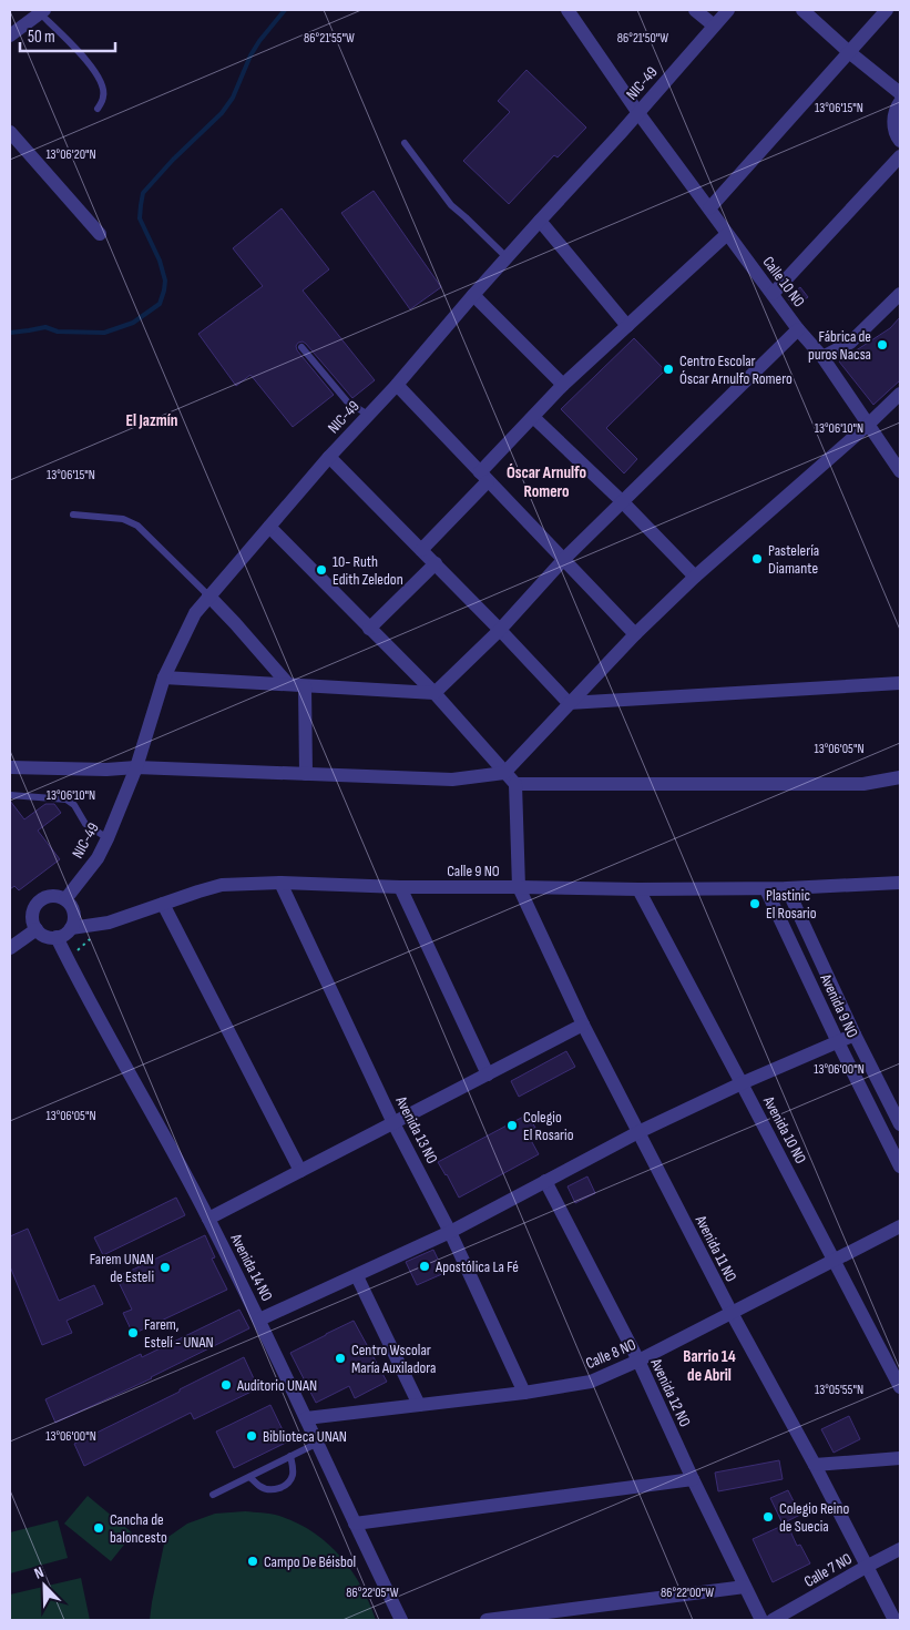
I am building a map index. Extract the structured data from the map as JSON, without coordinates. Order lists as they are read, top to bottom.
{
  "streets": {
    "street": [
      "NIC-49",
      "Calle 10 NO",
      "Calle 9 NO",
      "Avenida 9 NO",
      "Avenida 13 NO",
      "Avenida 10 NO",
      "Avenida 11 NO",
      "Avenida 14 NO",
      "Calle 8 NO",
      "Avenida 12 NO",
      "Calle 7 NO"
    ]
  },
  "crossings": [
    ["NIC-49", "Calle 10 NO"],
    ["NIC-49", "Calle 9 NO"],
    ["NIC-49", "Avenida 14 NO"],
    ["Calle 9 NO", "Avenida 9 NO"],
    ["Calle 9 NO", "Avenida 13 NO"],
    ["Calle 9 NO", "Avenida 10 NO"],
    ["Calle 9 NO", "Avenida 11 NO"],
    ["Calle 9 NO", "Avenida 14 NO"],
    ["Avenida 13 NO", "Calle 8 NO"],
    ["Avenida 10 NO", "Calle 8 NO"],
    ["Avenida 11 NO", "Calle 8 NO"],
    ["Avenida 11 NO", "Calle 7 NO"],
    ["Avenida 14 NO", "Calle 8 NO"],
    ["Calle 8 NO", "Avenida 12 NO"]
  ],
  "districts": ["El Jazmín", "Óscar Arnulfo Romero", "Barrio 14 de Abril"],
  "places": [
    "Fábrica de puros Nacsa",
    "Centro Escolar Óscar Arnulfo Romero",
    "Pastelería Diamante",
    "10- Ruth Edith Zeledon",
    "Plastinic El Rosario",
    "Colegio El Rosario",
    "Apostólica La Fé",
    "Farem UNAN de Esteli",
    "Farem, Estelí - UNAN",
    "Centro Wscolar María Auxiladora",
    "Auditorio UNAN",
    "Biblioteca UNAN",
    "Colegio Reino de Suecia",
    "Cancha de baloncesto",
    "Campo De Béisbol"
  ],
  "scale_bar": "50 m",
  "north": "top left",
  "coordinates": [
    "86°21'55\"W",
    "86°21'50\"W",
    "13°06'15\"N",
    "13°06'20\"N",
    "13°06'10\"N",
    "13°06'05\"N",
    "13°06'00\"N",
    "13°05'55\"N",
    "86°22'05\"W",
    "86°22'00\"W"
  ]
}
